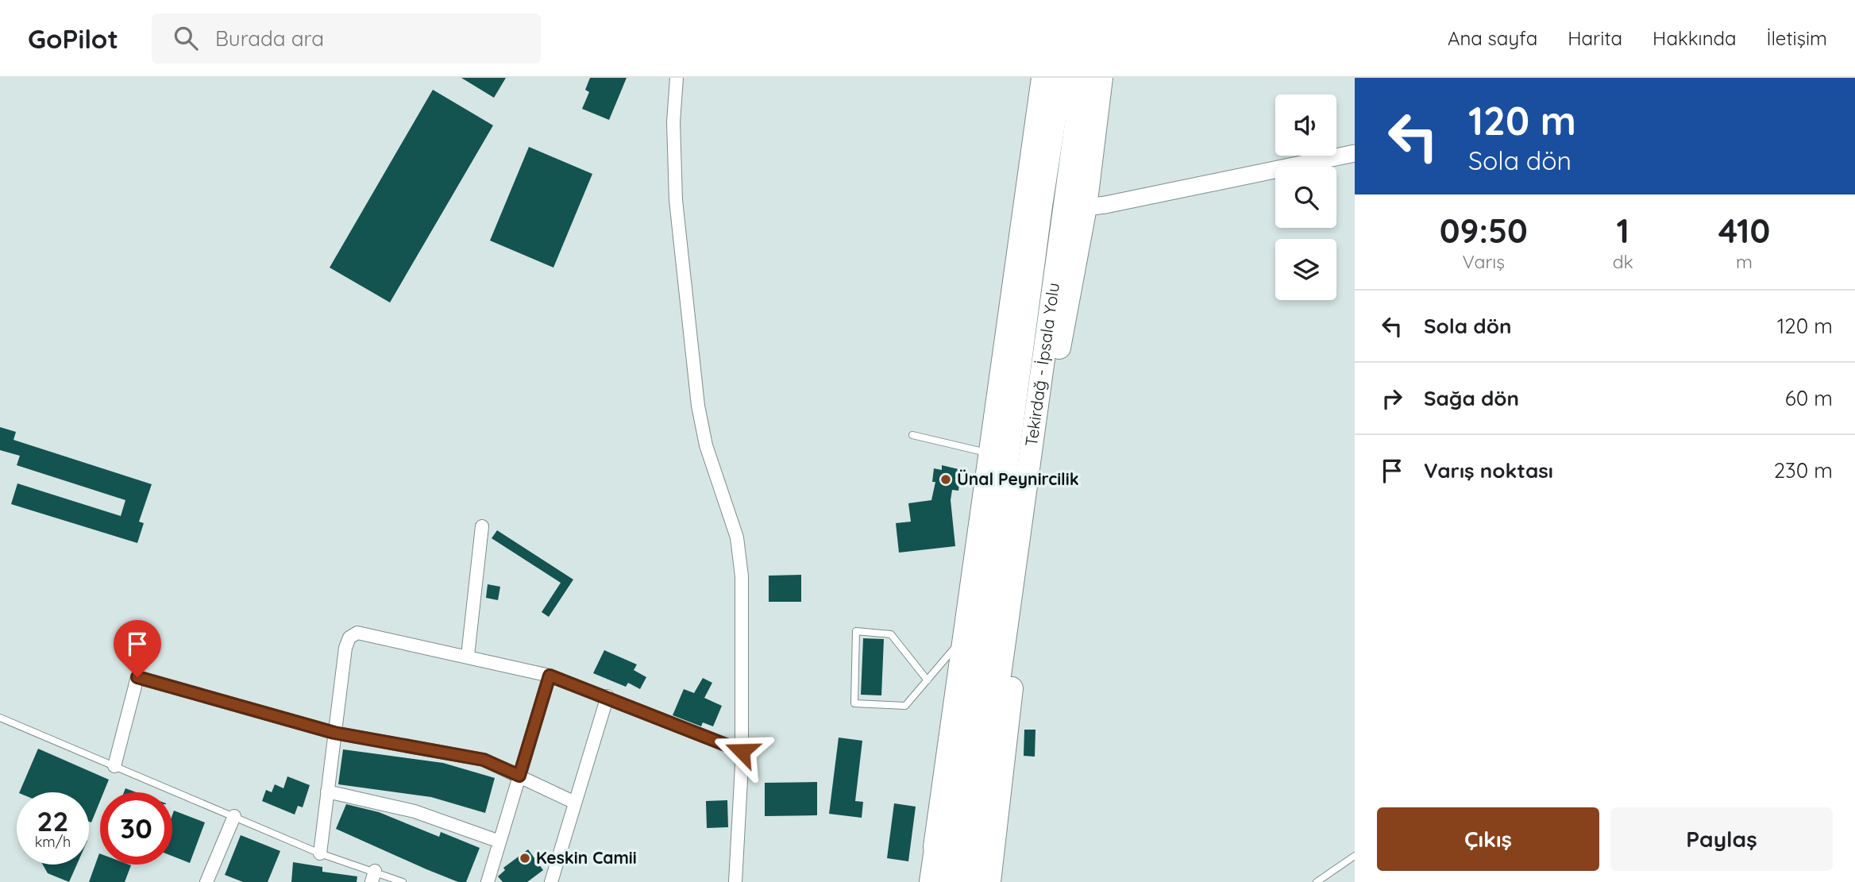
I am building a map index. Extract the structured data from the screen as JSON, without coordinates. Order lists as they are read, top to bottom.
{
  "streets": {
    "highway": ["Tekirdağ - İpsala Yolu"]
  },
  "places": ["Ünal Peynircilik", "Keskin Camii"],
  "page": {
    "header": "GoPilot",
    "search": "Burada ara",
    "nav": [
      "Ana sayfa",
      "Harita",
      "Hakkında",
      "İletişim"
    ],
    "turn": ["120 m", "Sola dön"],
    "eta": [
      "09:50",
      "Varış",
      "1",
      "dk",
      "410",
      "m"
    ],
    "list": [
      {
        "name": "Sola dön",
        "value": "120 m"
      },
      {
        "name": "Sağa dön",
        "value": "60 m"
      },
      {
        "name": "Varış noktası",
        "value": "230 m"
      }
    ],
    "speed": "22 km/h",
    "limit": "30",
    "buttons": ["Çıkış", "Paylaş"]
  }
}
